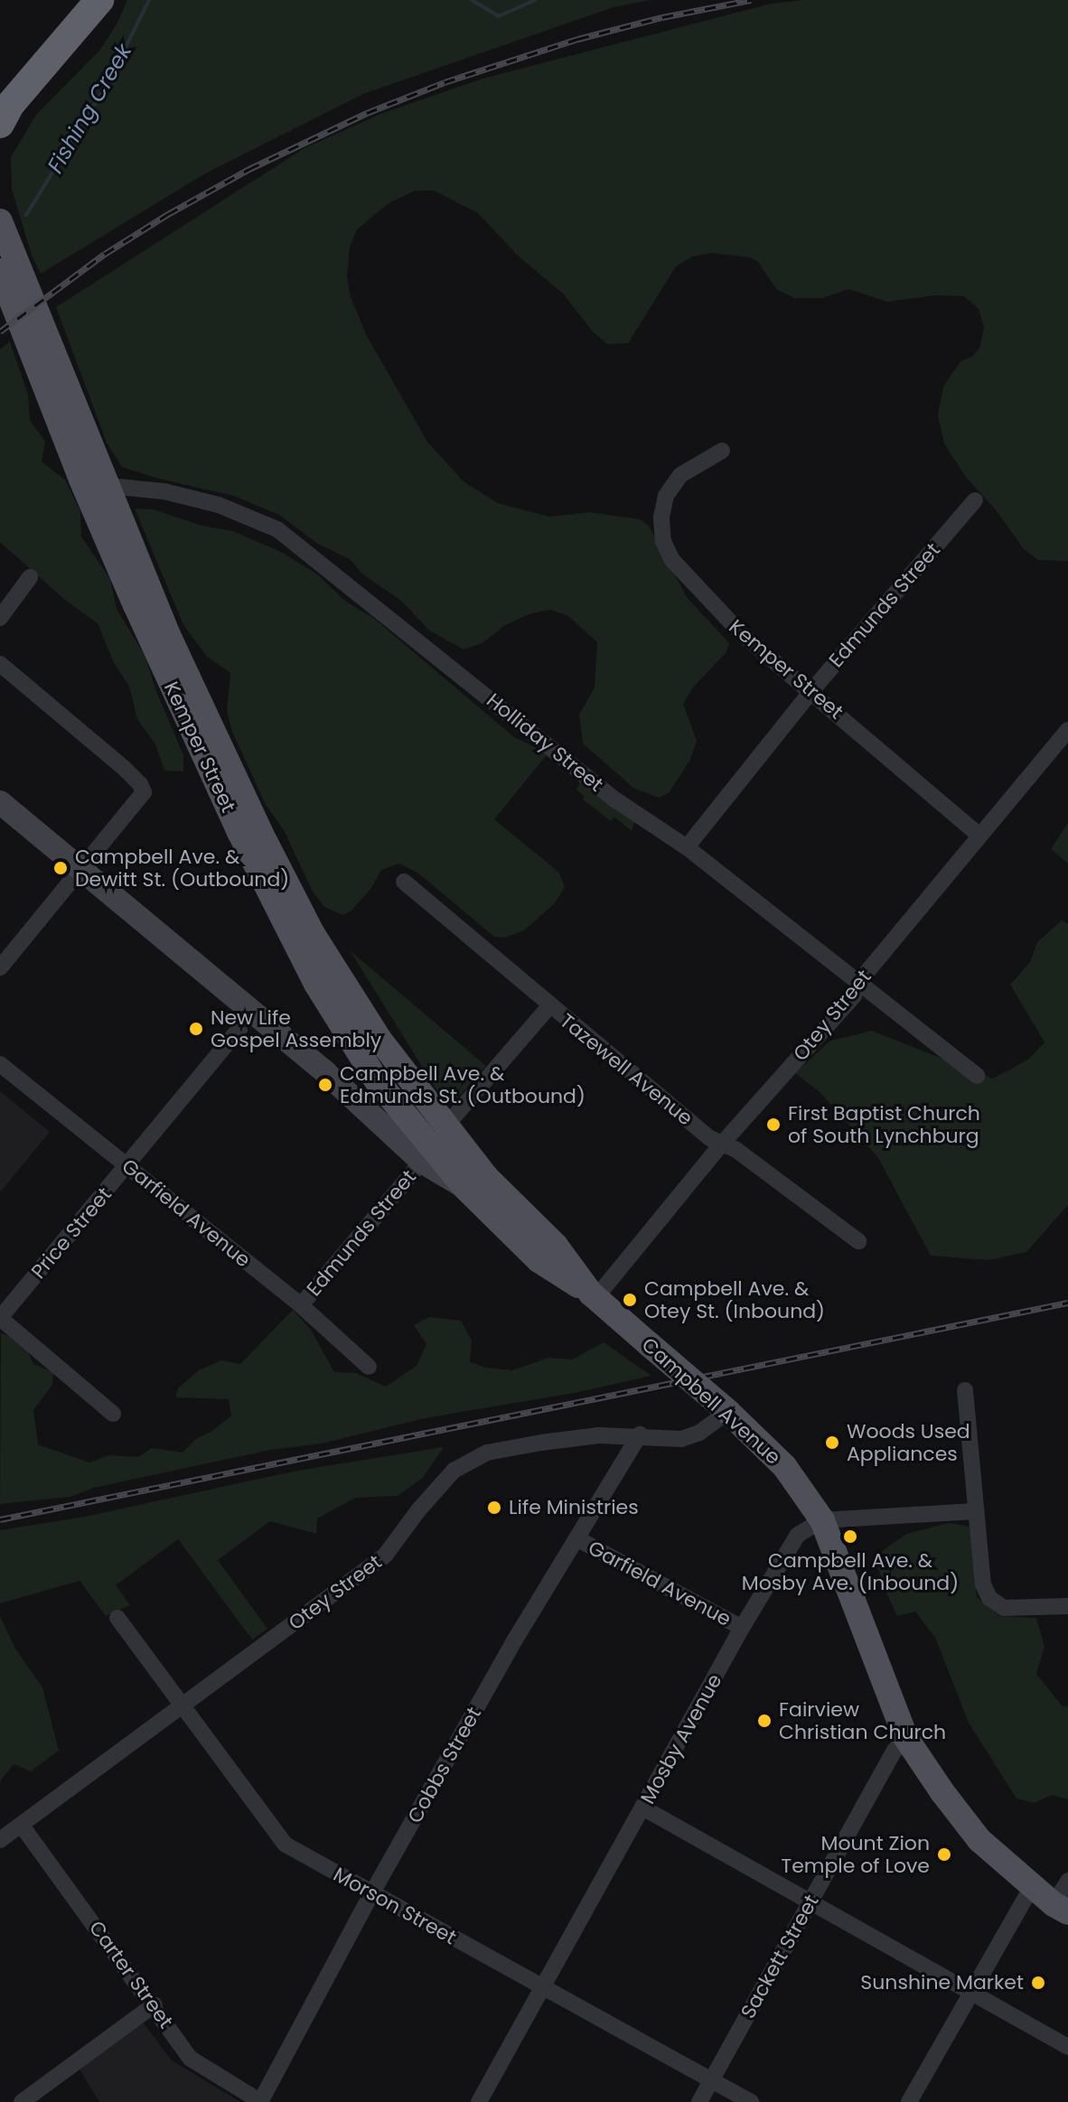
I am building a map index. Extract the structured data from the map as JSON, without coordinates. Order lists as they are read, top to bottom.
{
  "streets": {
    "main road": ["Kemper Street", "Campbell Avenue"],
    "street": [
      "Edmunds Street",
      "Holliday Street",
      "Otey Street",
      "Tazewell Avenue",
      "Garfield Avenue",
      "Price Street",
      "Mosby Avenue",
      "Cobbs Street",
      "Morson Street",
      "Sackett Street",
      "Carter Street"
    ]
  },
  "crossings": [
    ["Edmunds Street", "Kemper Street"],
    ["Edmunds Street", "Holliday Street"],
    ["Edmunds Street", "Garfield Avenue"],
    ["Edmunds Street", "Campbell Avenue"],
    ["Kemper Street", "Holliday Street"],
    ["Kemper Street", "Otey Street"],
    ["Kemper Street", "Campbell Avenue"],
    ["Holliday Street", "Otey Street"],
    ["Otey Street", "Tazewell Avenue"],
    ["Otey Street", "Campbell Avenue"],
    ["Otey Street", "Cobbs Street"],
    ["Otey Street", "Morson Street"],
    ["Otey Street", "Carter Street"],
    ["Garfield Avenue", "Price Street"],
    ["Garfield Avenue", "Mosby Avenue"],
    ["Garfield Avenue", "Cobbs Street"],
    ["Price Street", "Campbell Avenue"],
    ["Campbell Avenue", "Mosby Avenue"],
    ["Campbell Avenue", "Sackett Street"],
    ["Mosby Avenue", "Morson Street"],
    ["Cobbs Street", "Morson Street"],
    ["Cobbs Street", "Carter Street"],
    ["Morson Street", "Sackett Street"]
  ],
  "water": ["Fishing Creek"],
  "places": [
    "Campbell Ave. & Dewitt St. (Outbound)",
    "New Life Gospel Assembly",
    "Campbell Ave. & Edmunds St. (Outbound)",
    "First Baptist Church of South Lynchburg",
    "Campbell Ave. & Otey St. (Inbound)",
    "Woods Used Appliances",
    "Life Ministries",
    "Campbell Ave. & Mosby Ave. (Inbound)",
    "Fairview Christian Church",
    "Mount Zion Temple of Love",
    "Sunshine Market"
  ]
}
